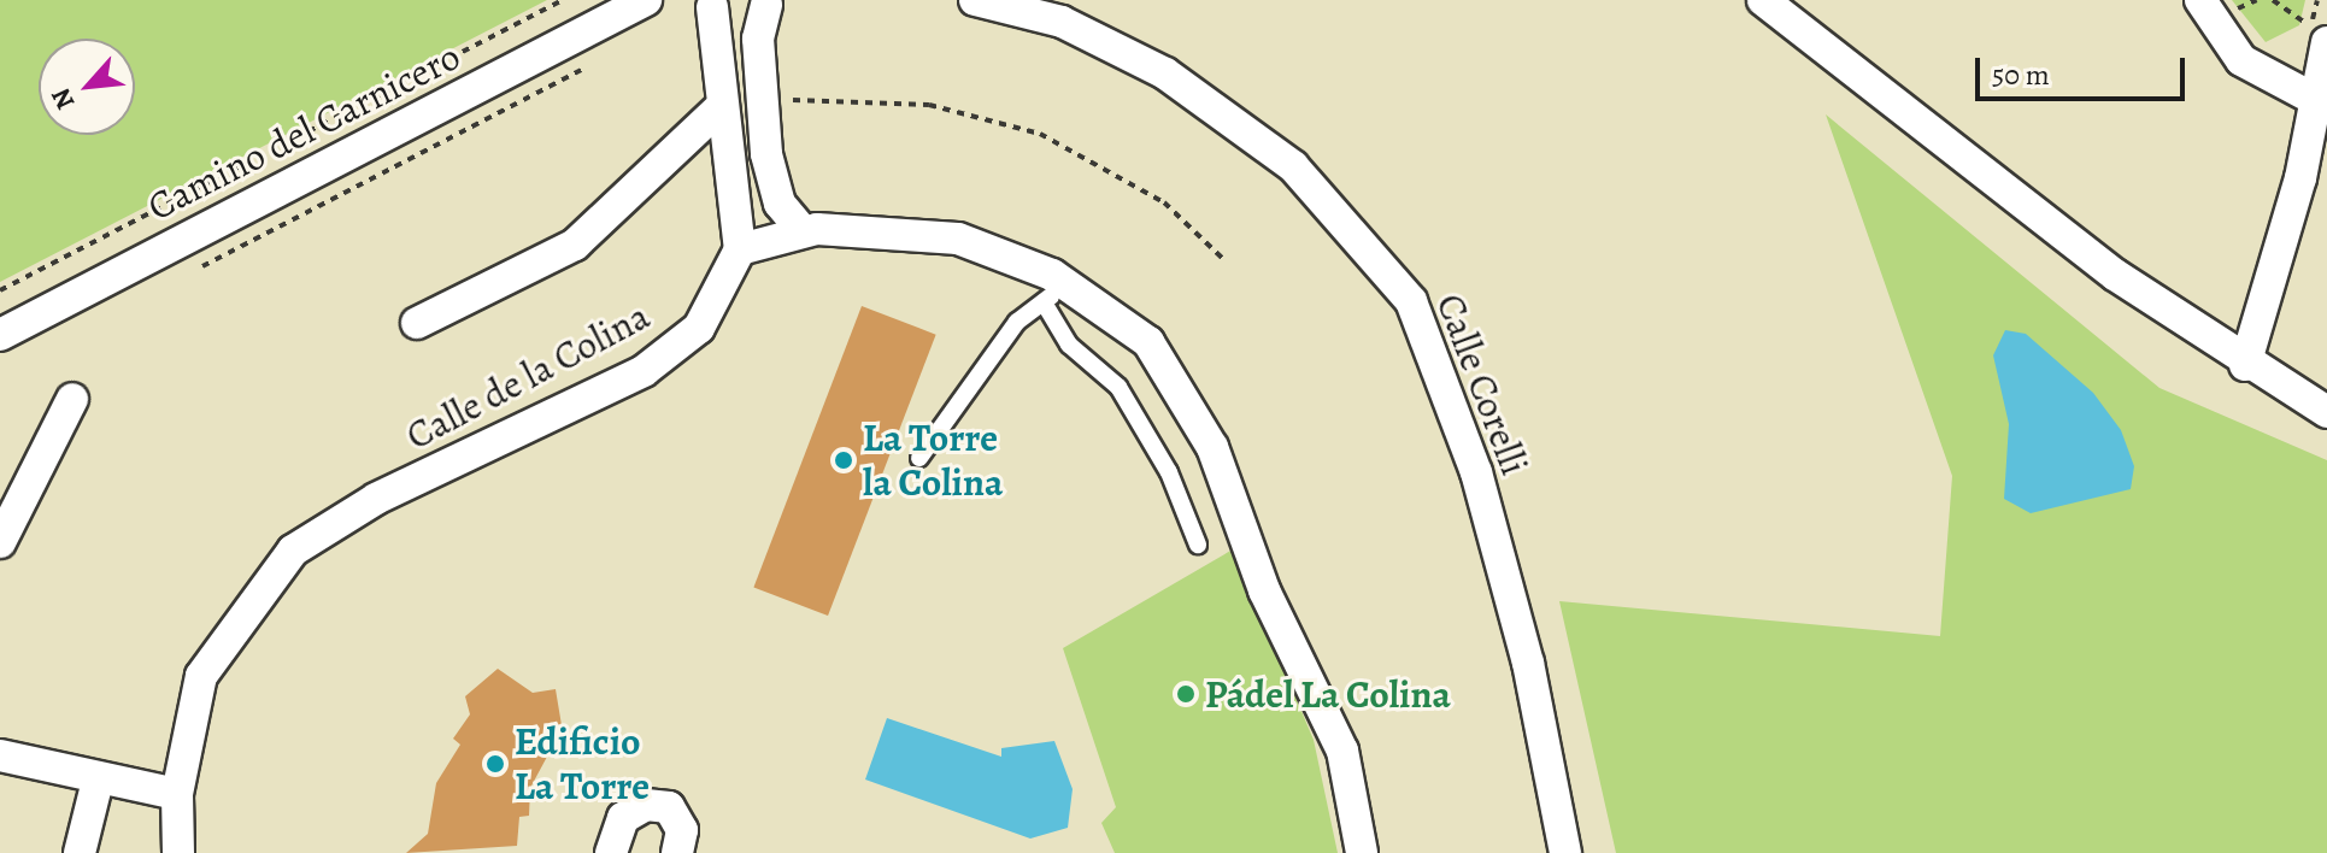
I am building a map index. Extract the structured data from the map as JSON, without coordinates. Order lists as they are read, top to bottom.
{
  "streets": {
    "street": ["Camino del Carnicero", "Calle de la Colina", "Calle Corelli"]
  },
  "places": ["La Torre la Colina", "Pádel La Colina", "Edificio La Torre"],
  "scale_bar": "50 m",
  "north": "bottom left"
}
